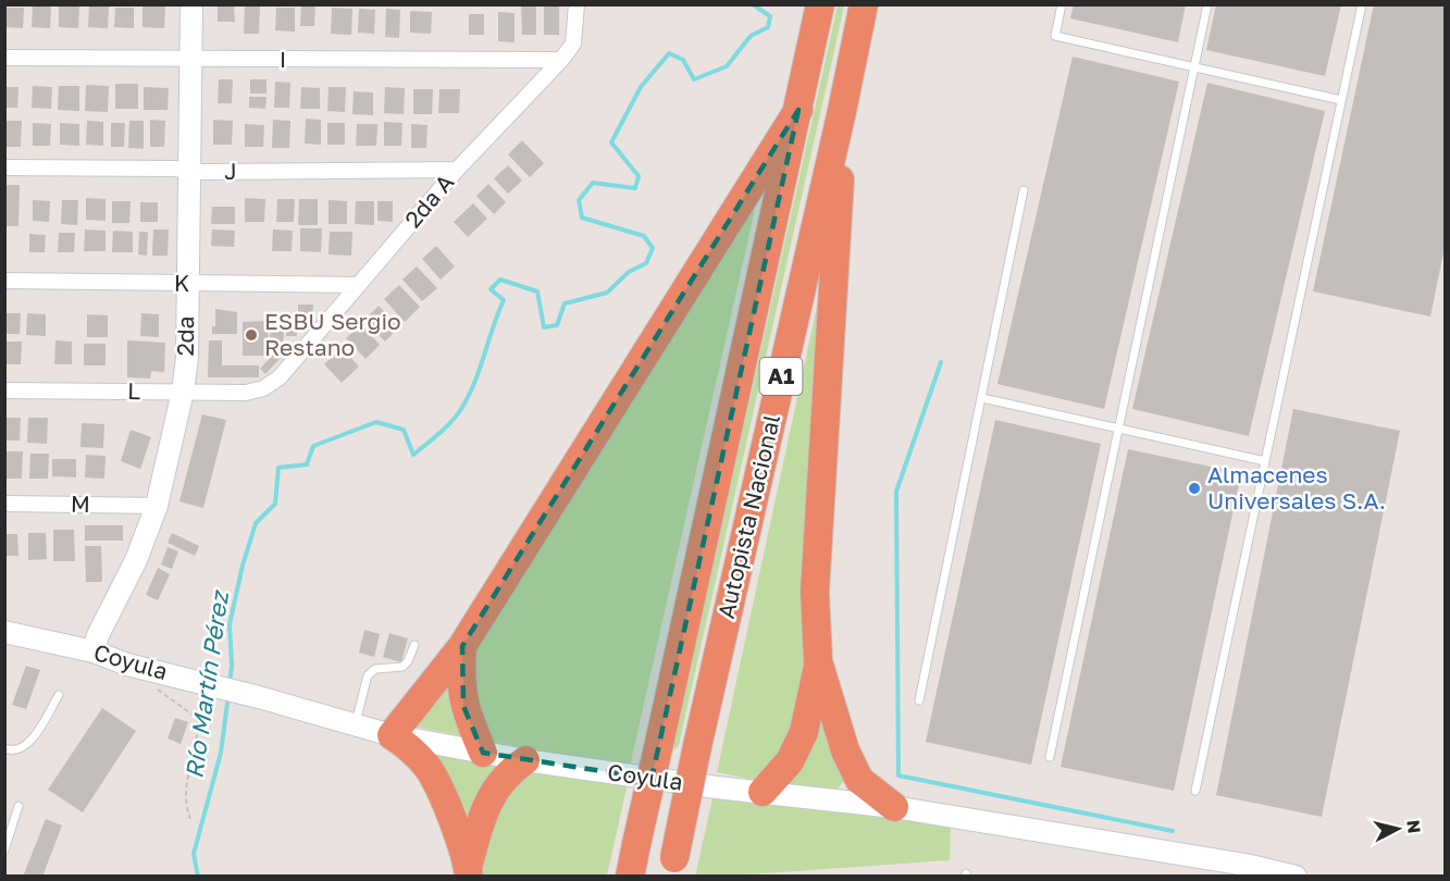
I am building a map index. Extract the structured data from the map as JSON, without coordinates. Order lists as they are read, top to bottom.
{
  "streets": {
    "highway": ["A1", "Autopista Nacional"],
    "street": [
      "I",
      "J",
      "2da A",
      "K",
      "2da",
      "L",
      "M",
      "Coyula"
    ]
  },
  "crossings": [
    ["I", "2da A"],
    ["I", "2da"],
    ["J", "2da A"],
    ["J", "2da"],
    ["2da A", "K"],
    ["2da A", "L"],
    ["K", "2da"],
    ["2da", "L"],
    ["2da", "M"],
    ["2da", "Coyula"]
  ],
  "water": ["Río Martín Pérez"],
  "places": ["ESBU Sergio Restano", "Almacenes Universales S.A."],
  "north": "right"
}
